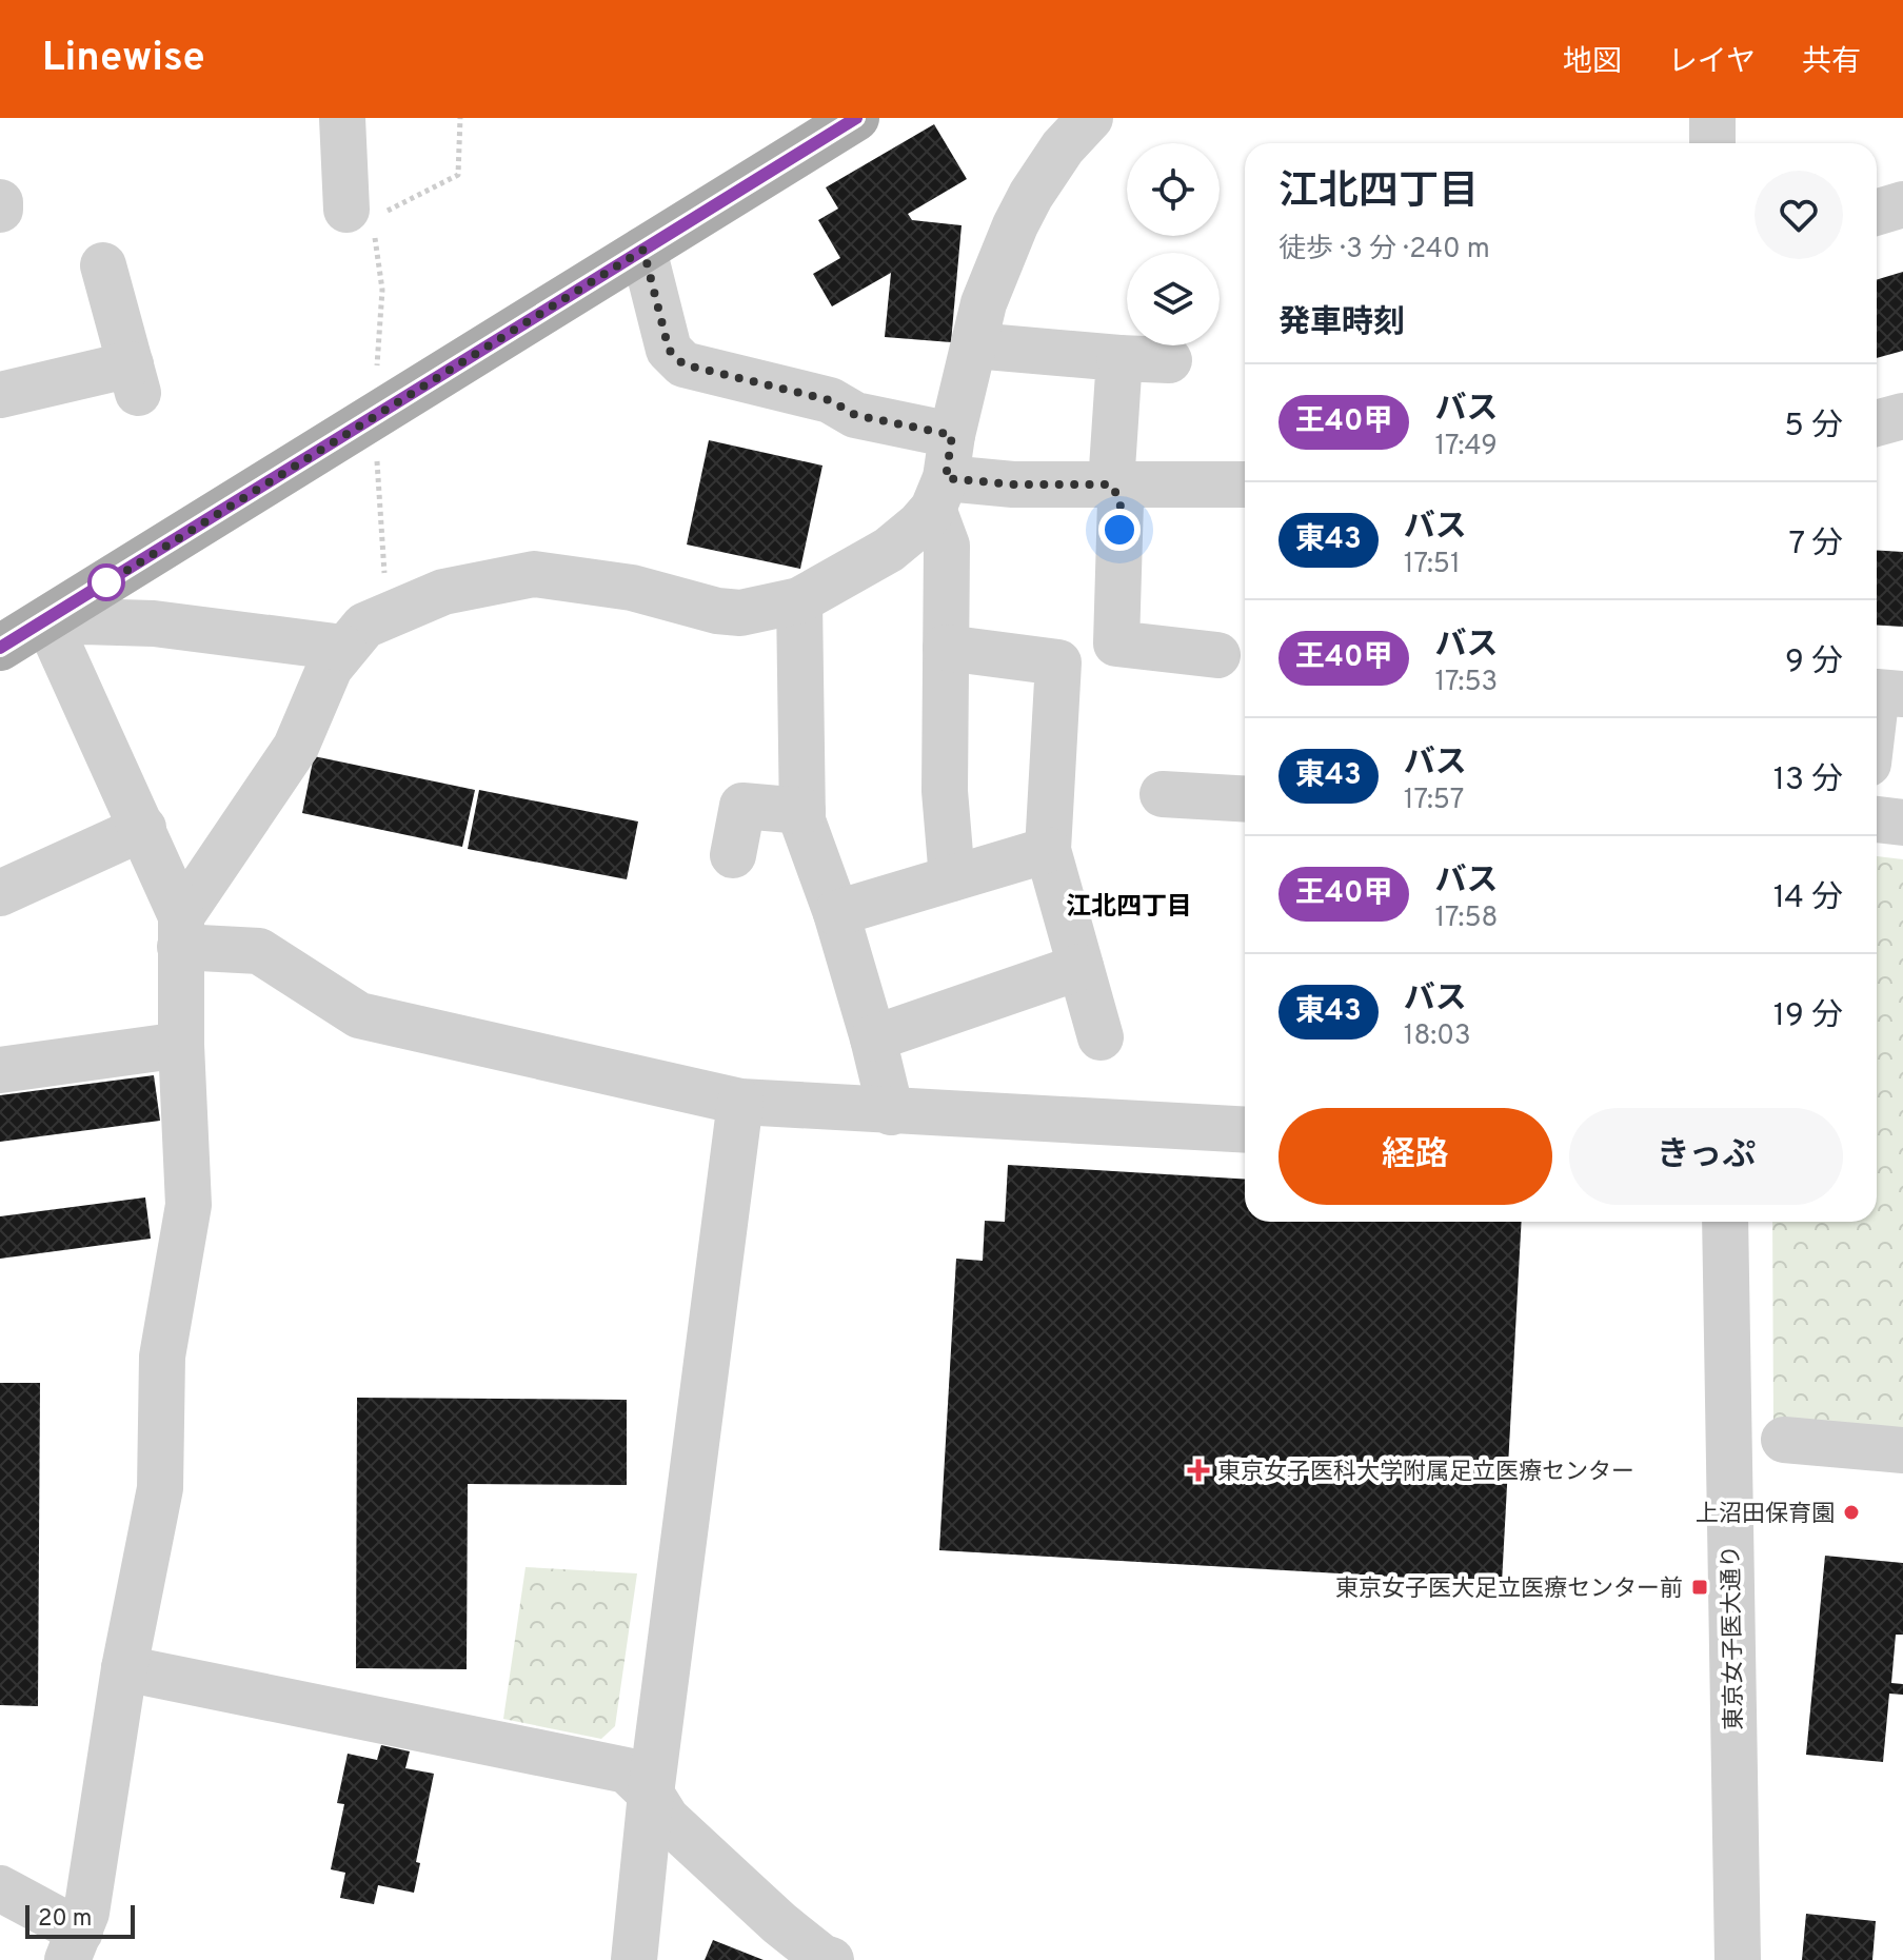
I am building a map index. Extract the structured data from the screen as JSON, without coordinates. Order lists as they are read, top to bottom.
{
  "streets": {
    "street": ["東京女子医大通り"]
  },
  "districts": ["江北四丁目"],
  "places": {
    "health": ["東京女子医科大学附属足立医療センター"],
    "other": ["上沼田保育園"],
    "transit": ["東京女子医大足立医療センター前"]
  },
  "lines": ["bus line 王40甲"],
  "scale_bar": "20 m",
  "page": {
    "header": "Linewise",
    "nav": ["地図", "レイヤ", "共有"],
    "heading": [
      ["江北四丁目", "徒歩 · 3 分 · 240 m"],
      "発車時刻"
    ],
    "list": [
      {
        "mark": "王40甲",
        "name": "バス",
        "note": "17:49",
        "value": "5 分"
      },
      {
        "mark": "東43",
        "name": "バス",
        "note": "17:51",
        "value": "7 分"
      },
      {
        "mark": "王40甲",
        "name": "バス",
        "note": "17:53",
        "value": "9 分"
      },
      {
        "mark": "東43",
        "name": "バス",
        "note": "17:57",
        "value": "13 分"
      },
      {
        "mark": "王40甲",
        "name": "バス",
        "note": "17:58",
        "value": "14 分"
      },
      {
        "mark": "東43",
        "name": "バス",
        "note": "18:03",
        "value": "19 分"
      }
    ],
    "buttons": ["経路", "きっぷ"],
    "scale": "20 m"
  }
}
